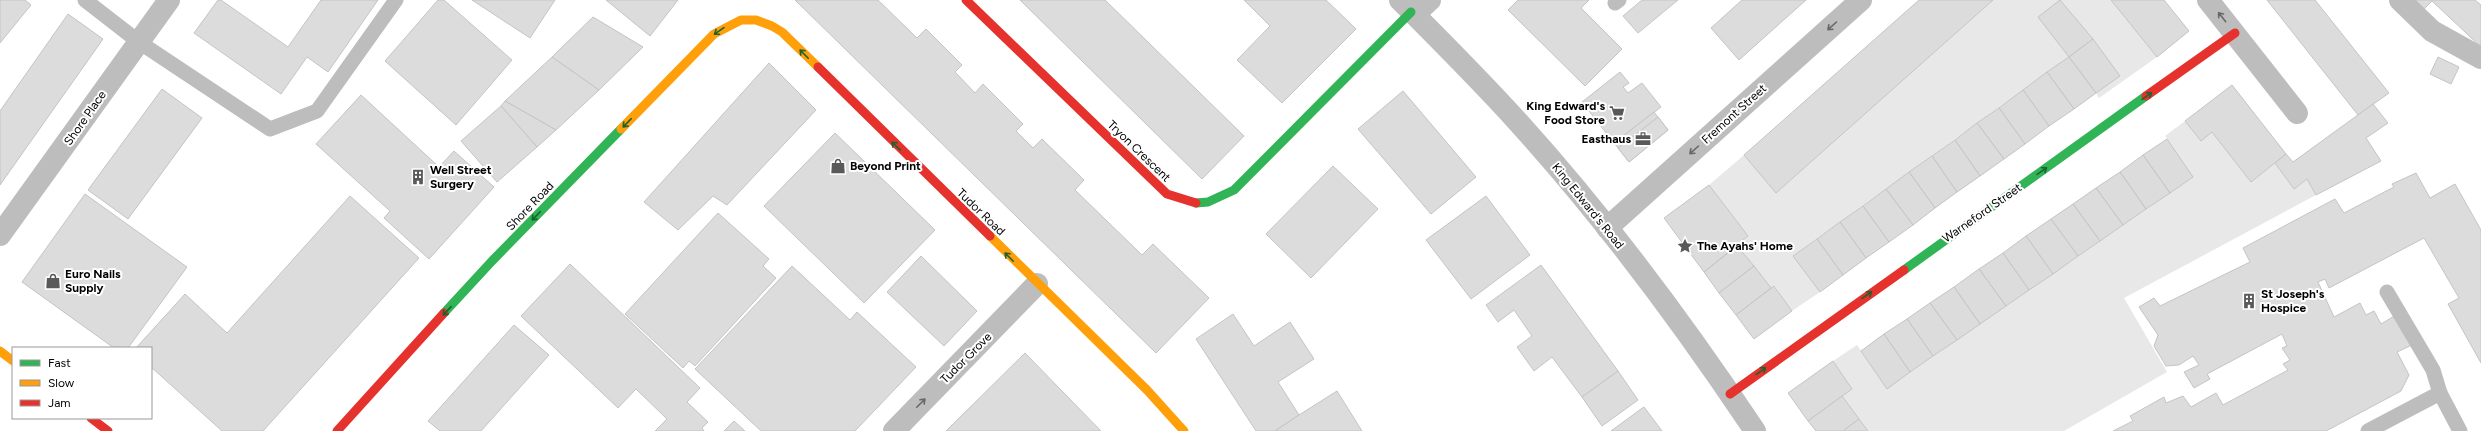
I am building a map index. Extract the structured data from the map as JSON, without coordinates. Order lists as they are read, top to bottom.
{
  "streets": {
    "street": [
      "Fremont Street",
      "Shore Place",
      "Tryon Crescent",
      "Shore Road",
      "King Edward's Road",
      "Tudor Road",
      "Warneford Street",
      "Tudor Grove"
    ]
  },
  "crossings": [
    ["Fremont Street", "King Edward's Road"],
    ["Tryon Crescent", "King Edward's Road"],
    ["Shore Road", "Tudor Road"],
    ["King Edward's Road", "Warneford Street"],
    ["Tudor Road", "Tudor Grove"]
  ],
  "one_way": [
    "Fremont Street",
    "Shore Road",
    "Tudor Road",
    "Warneford Street",
    "Tudor Grove"
  ],
  "places": {
    "supermarket": ["King Edward's Food Store"],
    "office": ["Easthaus"],
    "shop": ["Beyond Print", "Euro Nails Supply"],
    "building": ["Well Street Surgery", "St Joseph's Hospice"],
    "place": ["The Ayahs' Home"]
  },
  "legend": ["Fast", "Slow", "Jam"]
}
